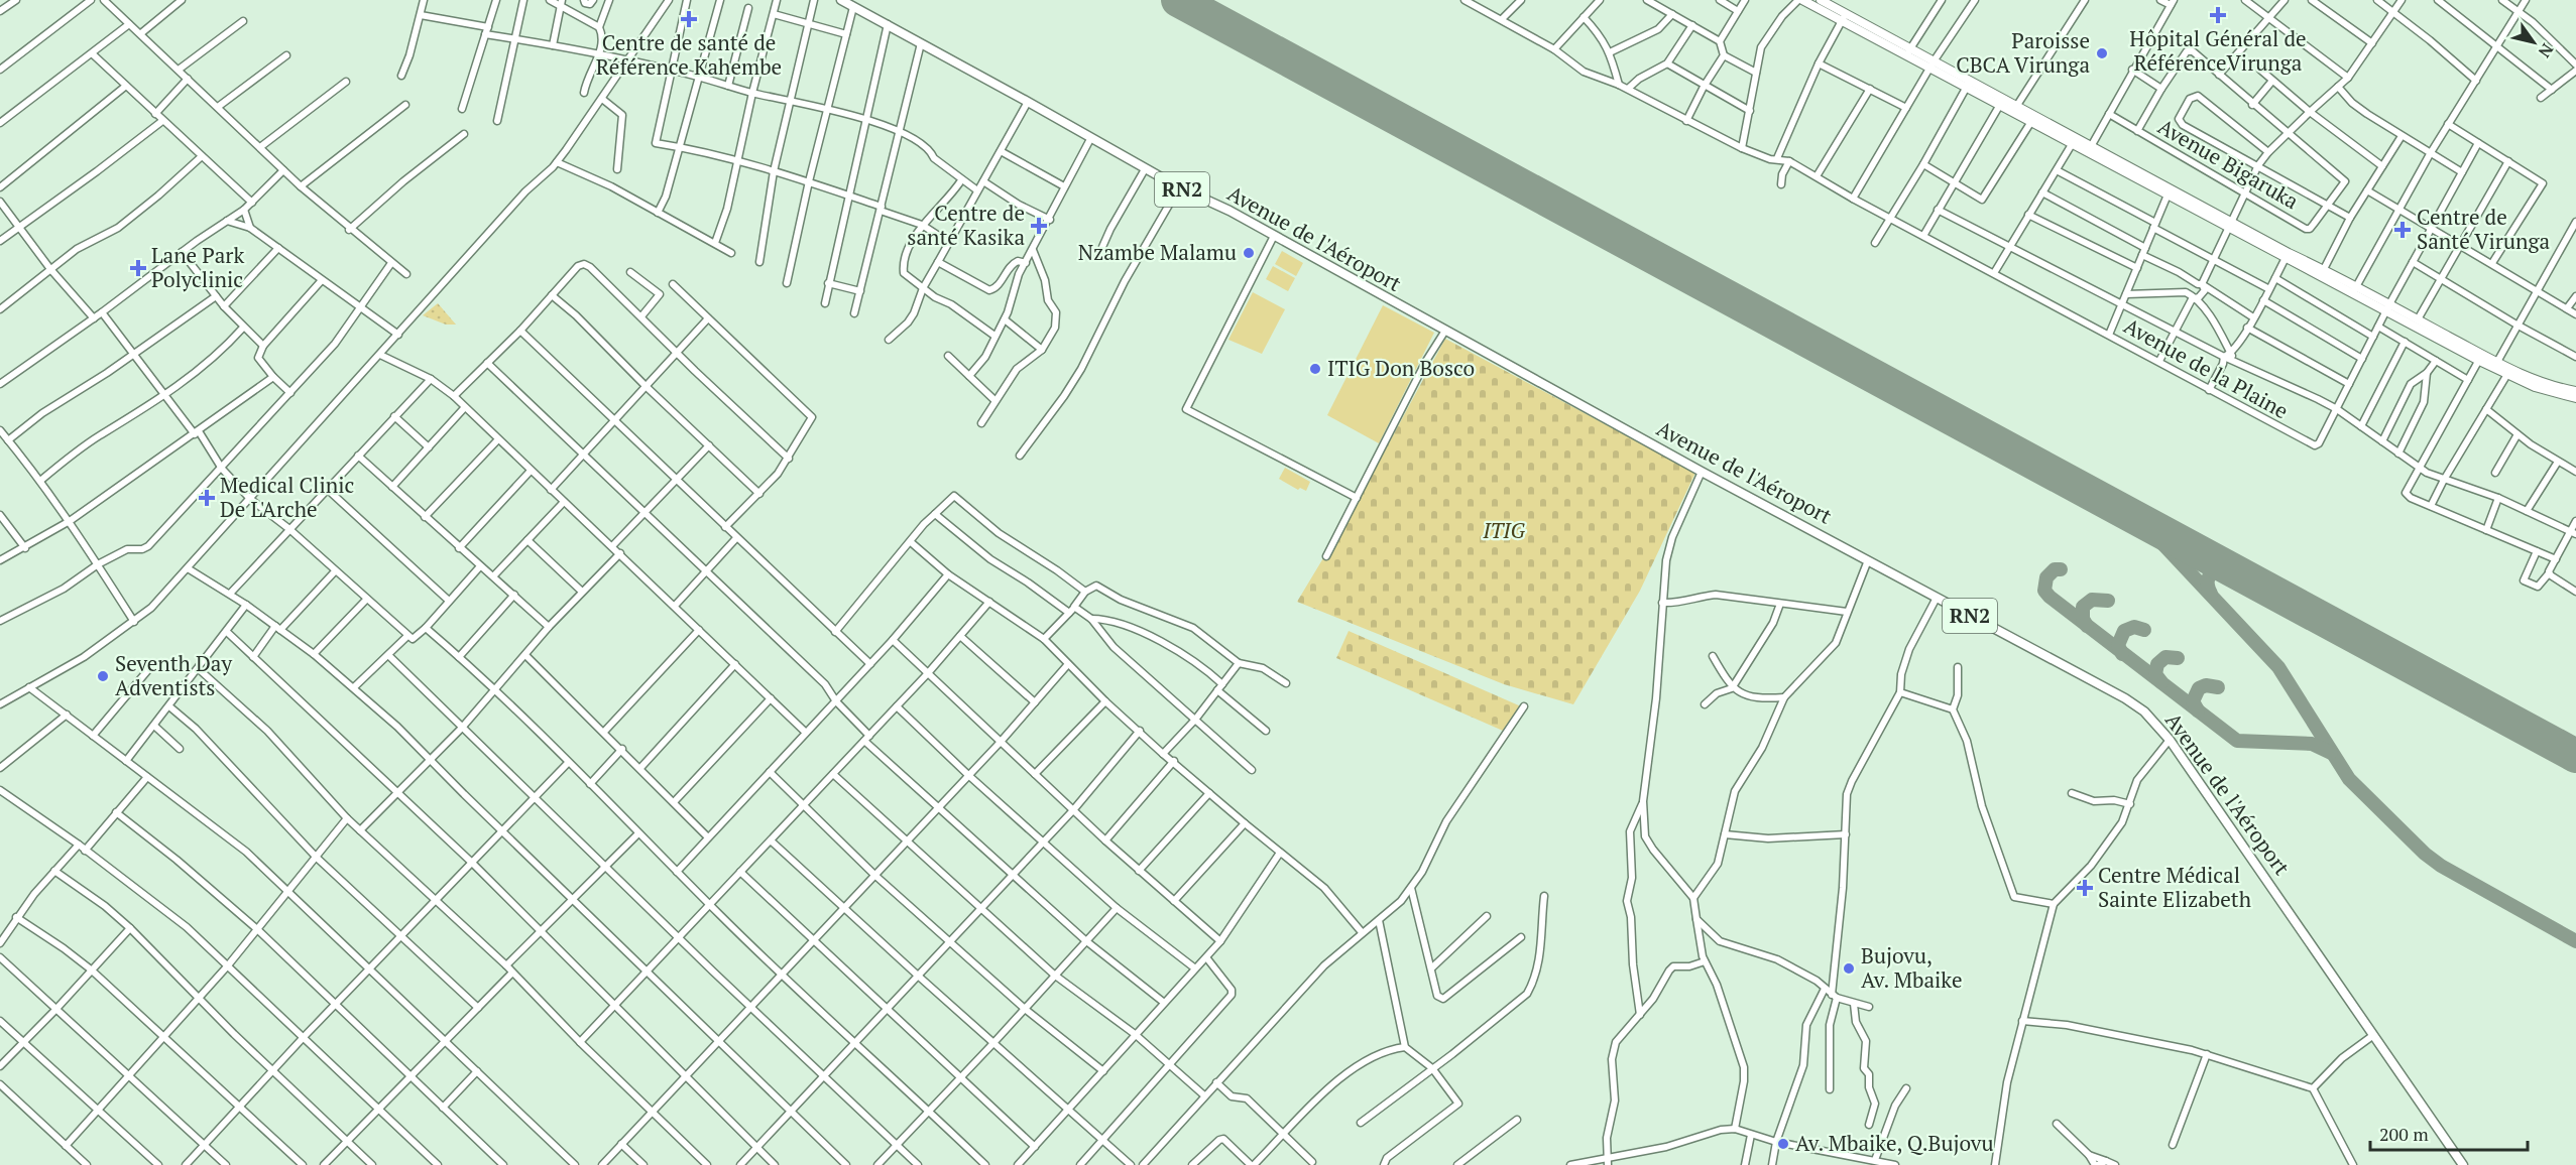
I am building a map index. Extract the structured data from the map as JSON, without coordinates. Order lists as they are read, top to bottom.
{
  "streets": {
    "highway": ["RN2", "Avenue de l'Aéroport"],
    "street": ["Avenue Bigaruka", "Avenue de la Plaine"]
  },
  "parks": ["ITIG"],
  "places": {
    "health": [
      "Hôpital Général de RéférenceVirunga",
      "Centre de santé de Référence Kahembe",
      "Centre de santé Kasika",
      "Centre de Santé Virunga",
      "Lane Park Polyclinic",
      "Medical Clinic De L'Arche",
      "Centre Médical Sainte Elizabeth"
    ],
    "other": [
      "Paroisse CBCA Virunga",
      "Nzambe Malamu",
      "ITIG Don Bosco",
      "Seventh Day Adventists",
      "Bujovu, Av. Mbaike",
      "Av. Mbaike, Q.Bujovu"
    ]
  },
  "scale_bar": "200 m",
  "north": "bottom right"
}
